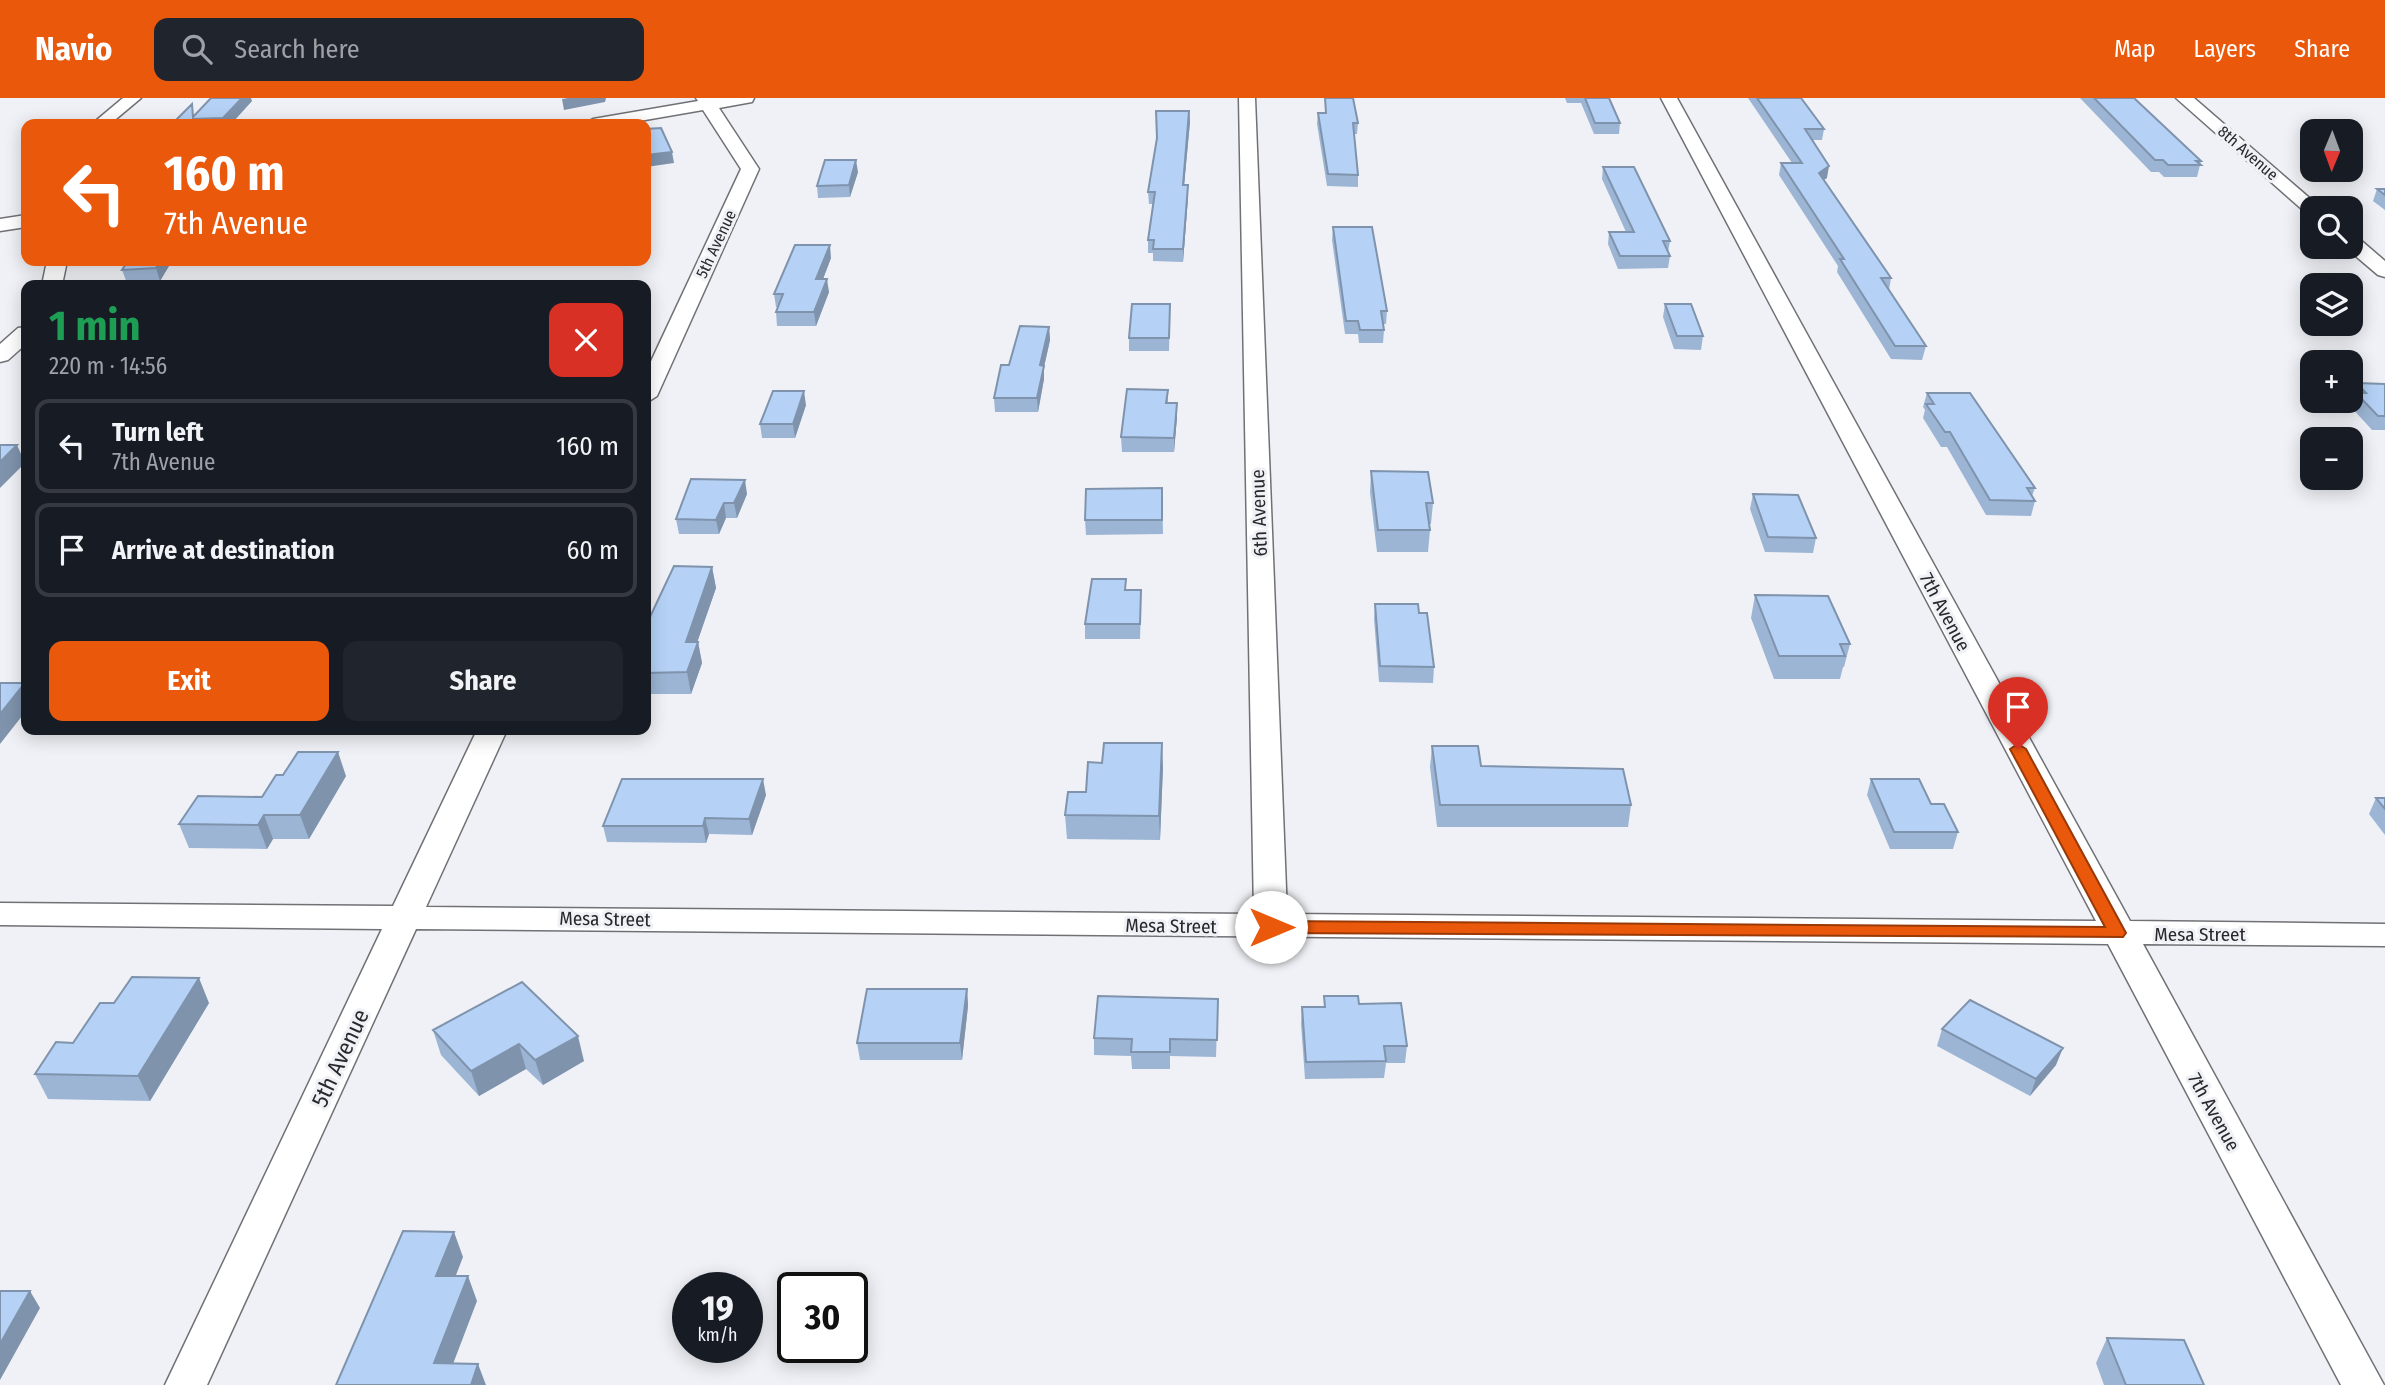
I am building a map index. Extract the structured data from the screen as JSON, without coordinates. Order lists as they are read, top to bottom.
{
  "streets": {
    "street": [
      "8th Avenue",
      "5th Avenue",
      "6th Avenue",
      "7th Avenue",
      "Mesa Street"
    ]
  },
  "crossings": [
    ["5th Avenue", "Mesa Street"],
    ["6th Avenue", "Mesa Street"],
    ["7th Avenue", "Mesa Street"]
  ],
  "north": "bottom",
  "page": {
    "header": "Navio",
    "search": "Search here",
    "nav": ["Map", "Layers", "Share"],
    "map_buttons": ["+", "−"],
    "turn": ["160 m", "7th Avenue"],
    "heading": ["1 min", "220 m · 14:56"],
    "list": [
      {
        "name": "Turn left",
        "note": "7th Avenue",
        "value": "160 m"
      },
      {
        "name": "Arrive at destination",
        "value": "60 m"
      }
    ],
    "buttons": ["Exit", "Share"],
    "speed": "19 km/h",
    "limit": "30"
  }
}
